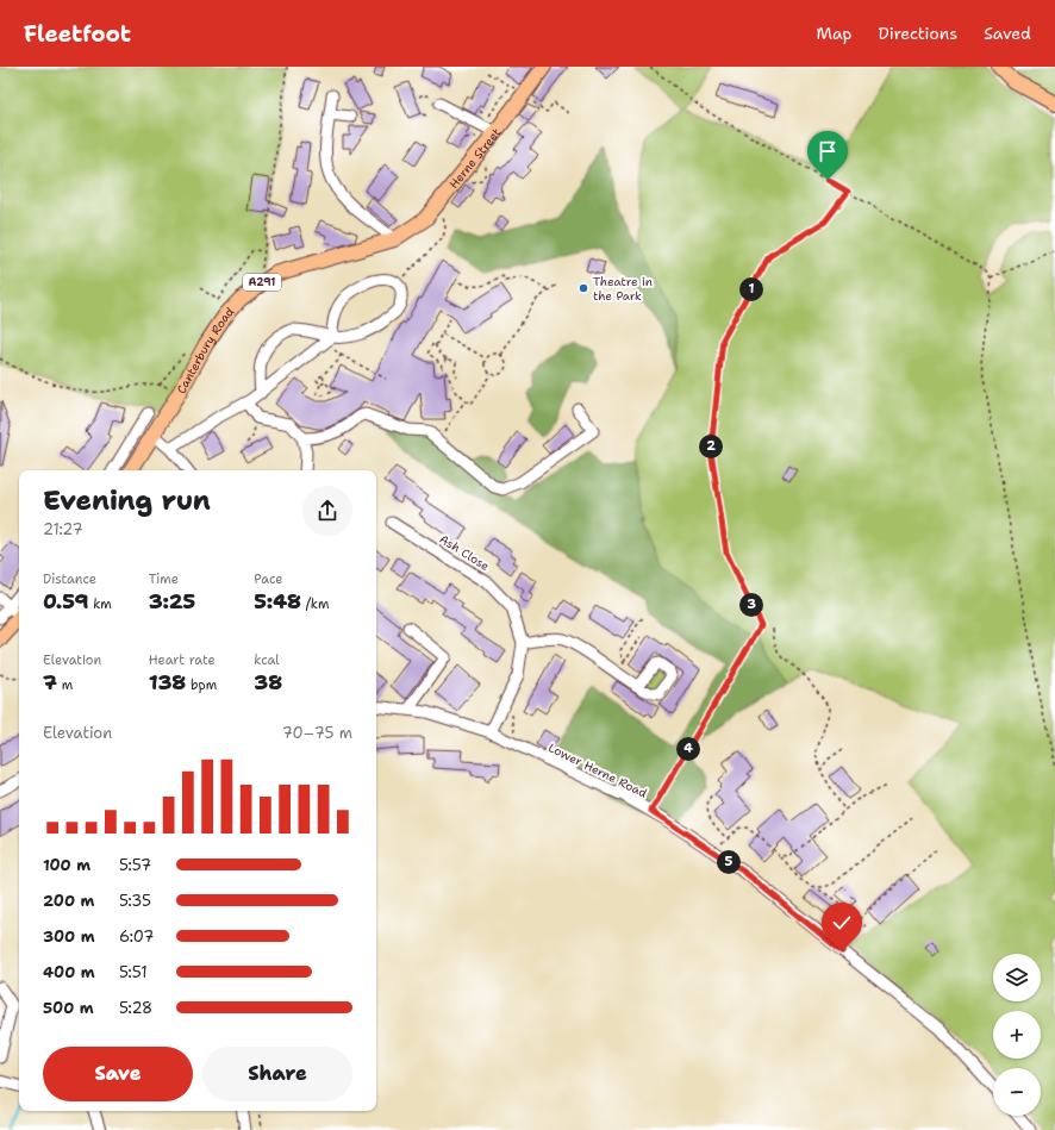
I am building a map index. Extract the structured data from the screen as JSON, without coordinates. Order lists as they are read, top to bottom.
{
  "streets": {
    "main road": ["Herne Street", "A291", "Canterbury Road"],
    "street": ["Ash Close", "Lower Herne Road"]
  },
  "crossings": [
    ["Herne Street", "Canterbury Road"],
    ["Ash Close", "Lower Herne Road"]
  ],
  "places": ["Theatre in the Park"],
  "page": {
    "header": "Fleetfoot",
    "nav": ["Map", "Directions", "Saved"],
    "pins": [
      "1",
      "2",
      "3",
      "4",
      "5"
    ],
    "heading": ["Evening run", "21:27"],
    "stats": [
      ["Distance", "0.59 km"],
      ["Time", "3:25"],
      ["Pace", "5:48 /km"],
      ["Elevation", "7 m"],
      ["Heart rate", "138 bpm"],
      ["kcal", "38"]
    ],
    "chart": ["Elevation", "70–75 m"],
    "list": [
      {
        "name": "100 m",
        "note": "5:57"
      },
      {
        "name": "200 m",
        "note": "5:35"
      },
      {
        "name": "300 m",
        "note": "6:07"
      },
      {
        "name": "400 m",
        "note": "5:51"
      },
      {
        "name": "500 m",
        "note": "5:28"
      }
    ],
    "map_buttons": ["+", "−"],
    "buttons": ["Save", "Share"]
  }
}
